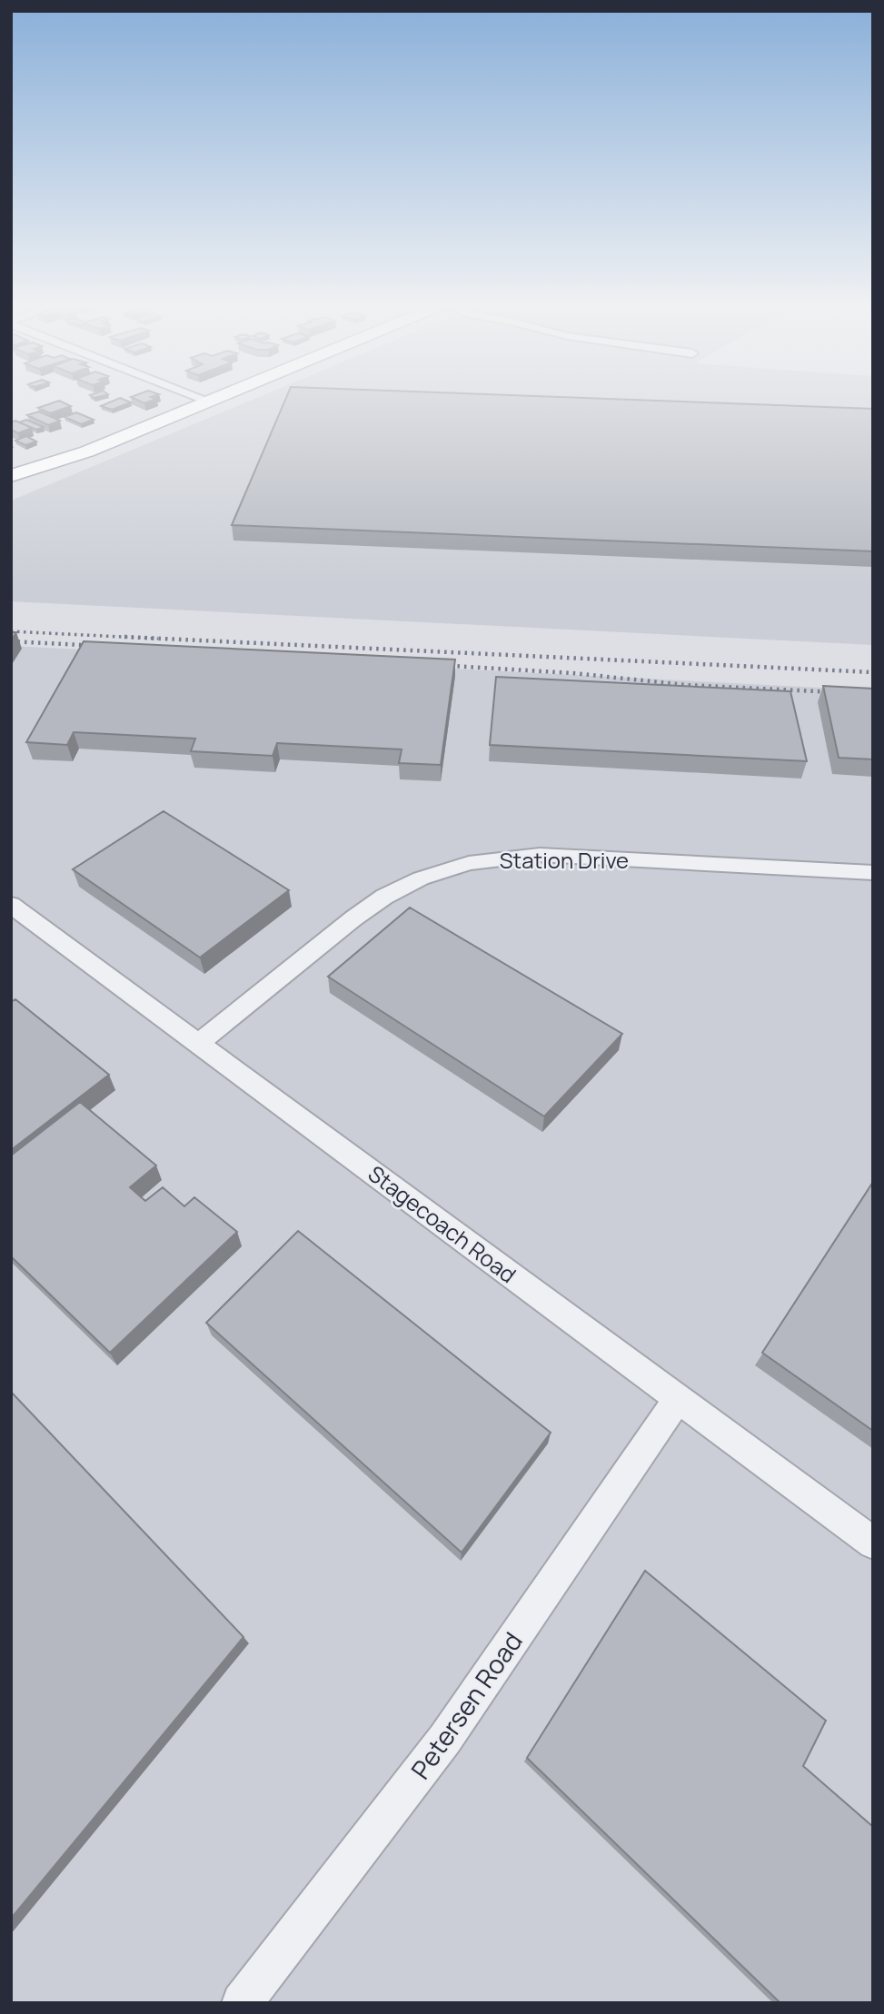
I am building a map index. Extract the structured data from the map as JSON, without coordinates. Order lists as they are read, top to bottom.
{
  "streets": {
    "street": ["Station Drive", "Stagecoach Road", "Petersen Road"]
  },
  "crossings": [
    ["Station Drive", "Stagecoach Road"],
    ["Stagecoach Road", "Petersen Road"]
  ]
}
